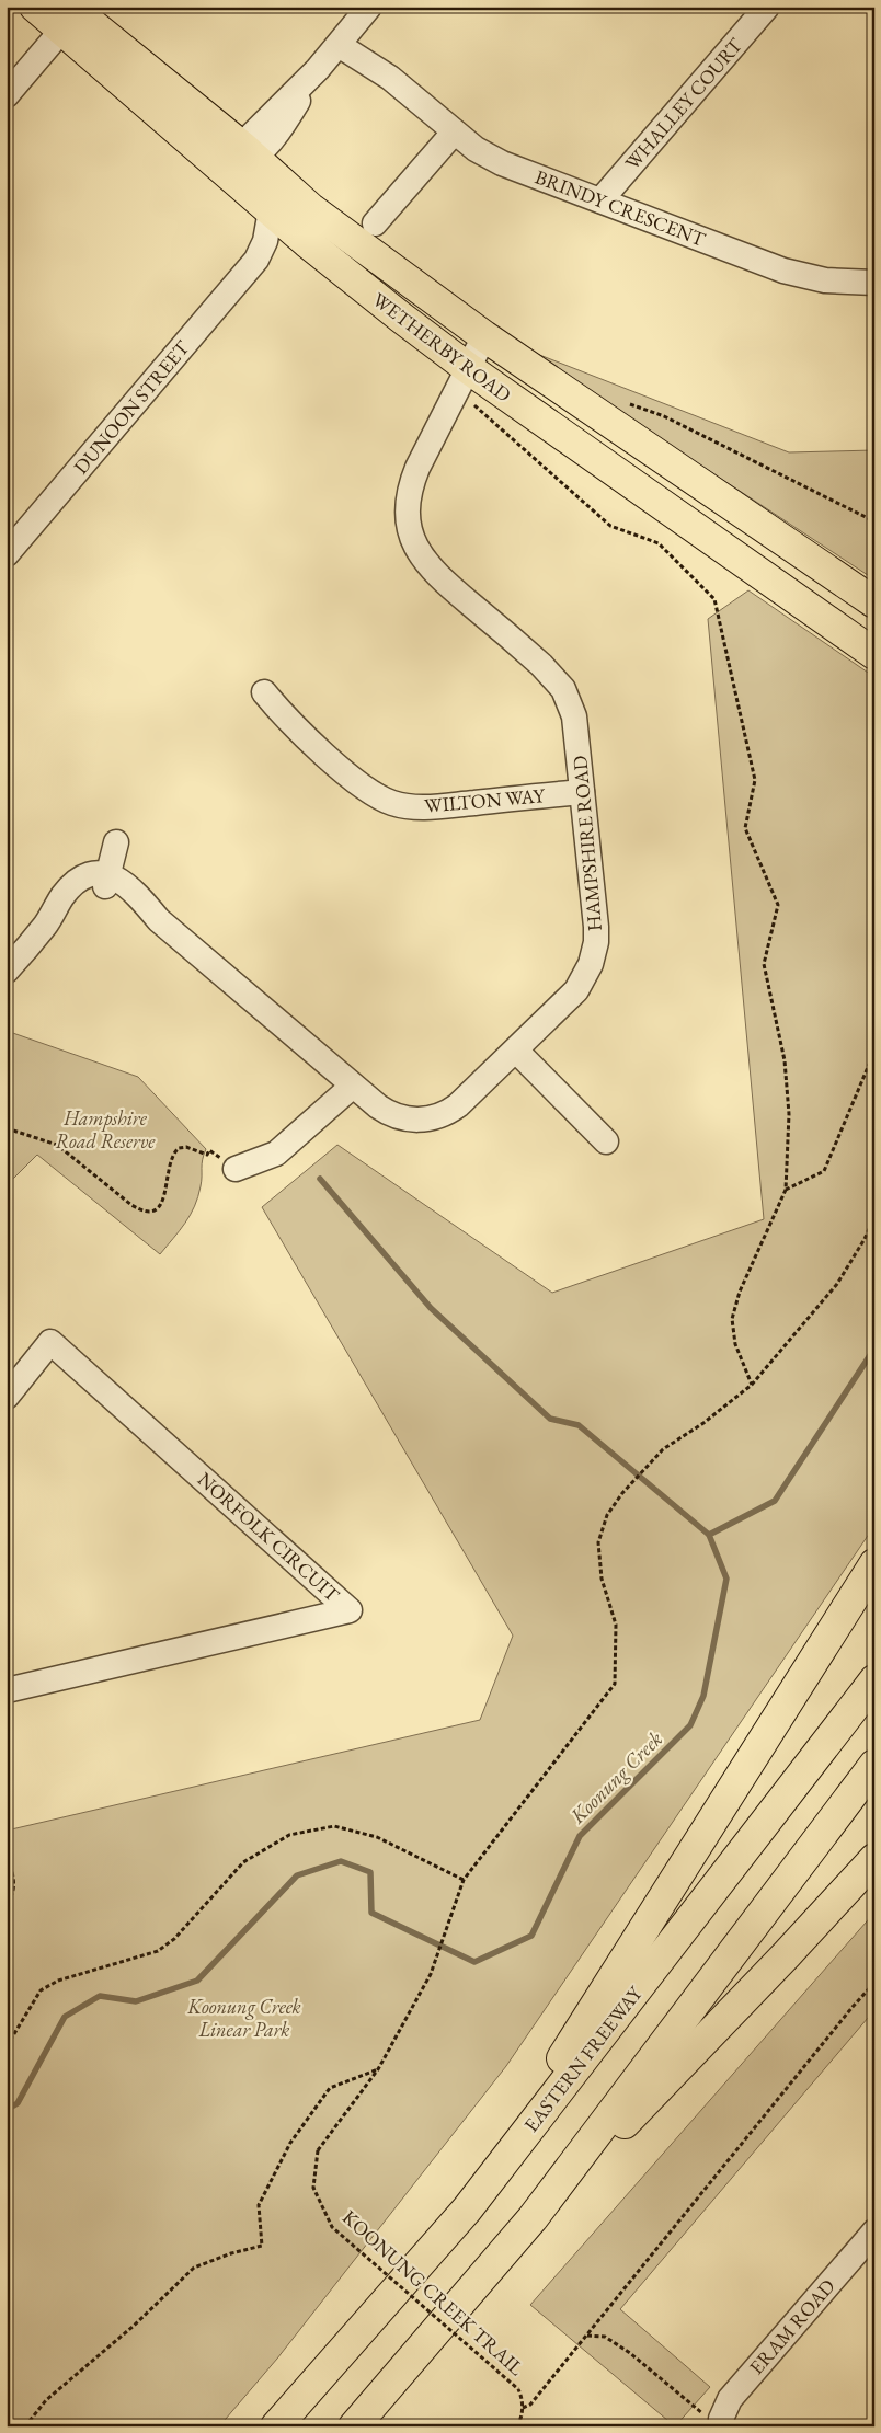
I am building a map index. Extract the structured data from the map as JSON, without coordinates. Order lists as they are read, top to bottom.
{
  "streets": {
    "main road": ["WETHERBY ROAD", "EASTERN FREEWAY"],
    "street": [
      "WHALLEY COURT",
      "BRINDY CRESCENT",
      "DUNOON STREET",
      "WILTON WAY",
      "HAMPSHIRE ROAD",
      "NORFOLK CIRCUIT",
      "ERAM ROAD"
    ],
    "path": ["KOONUNG CREEK TRAIL"]
  },
  "crossings": [
    ["WHALLEY COURT", "BRINDY CRESCENT"],
    ["WETHERBY ROAD", "DUNOON STREET"],
    ["WETHERBY ROAD", "HAMPSHIRE ROAD"],
    ["WILTON WAY", "HAMPSHIRE ROAD"]
  ],
  "water": ["Koonung Creek"],
  "parks": ["Hampshire Road Reserve", "Koonung Creek Linear Park"]
}
